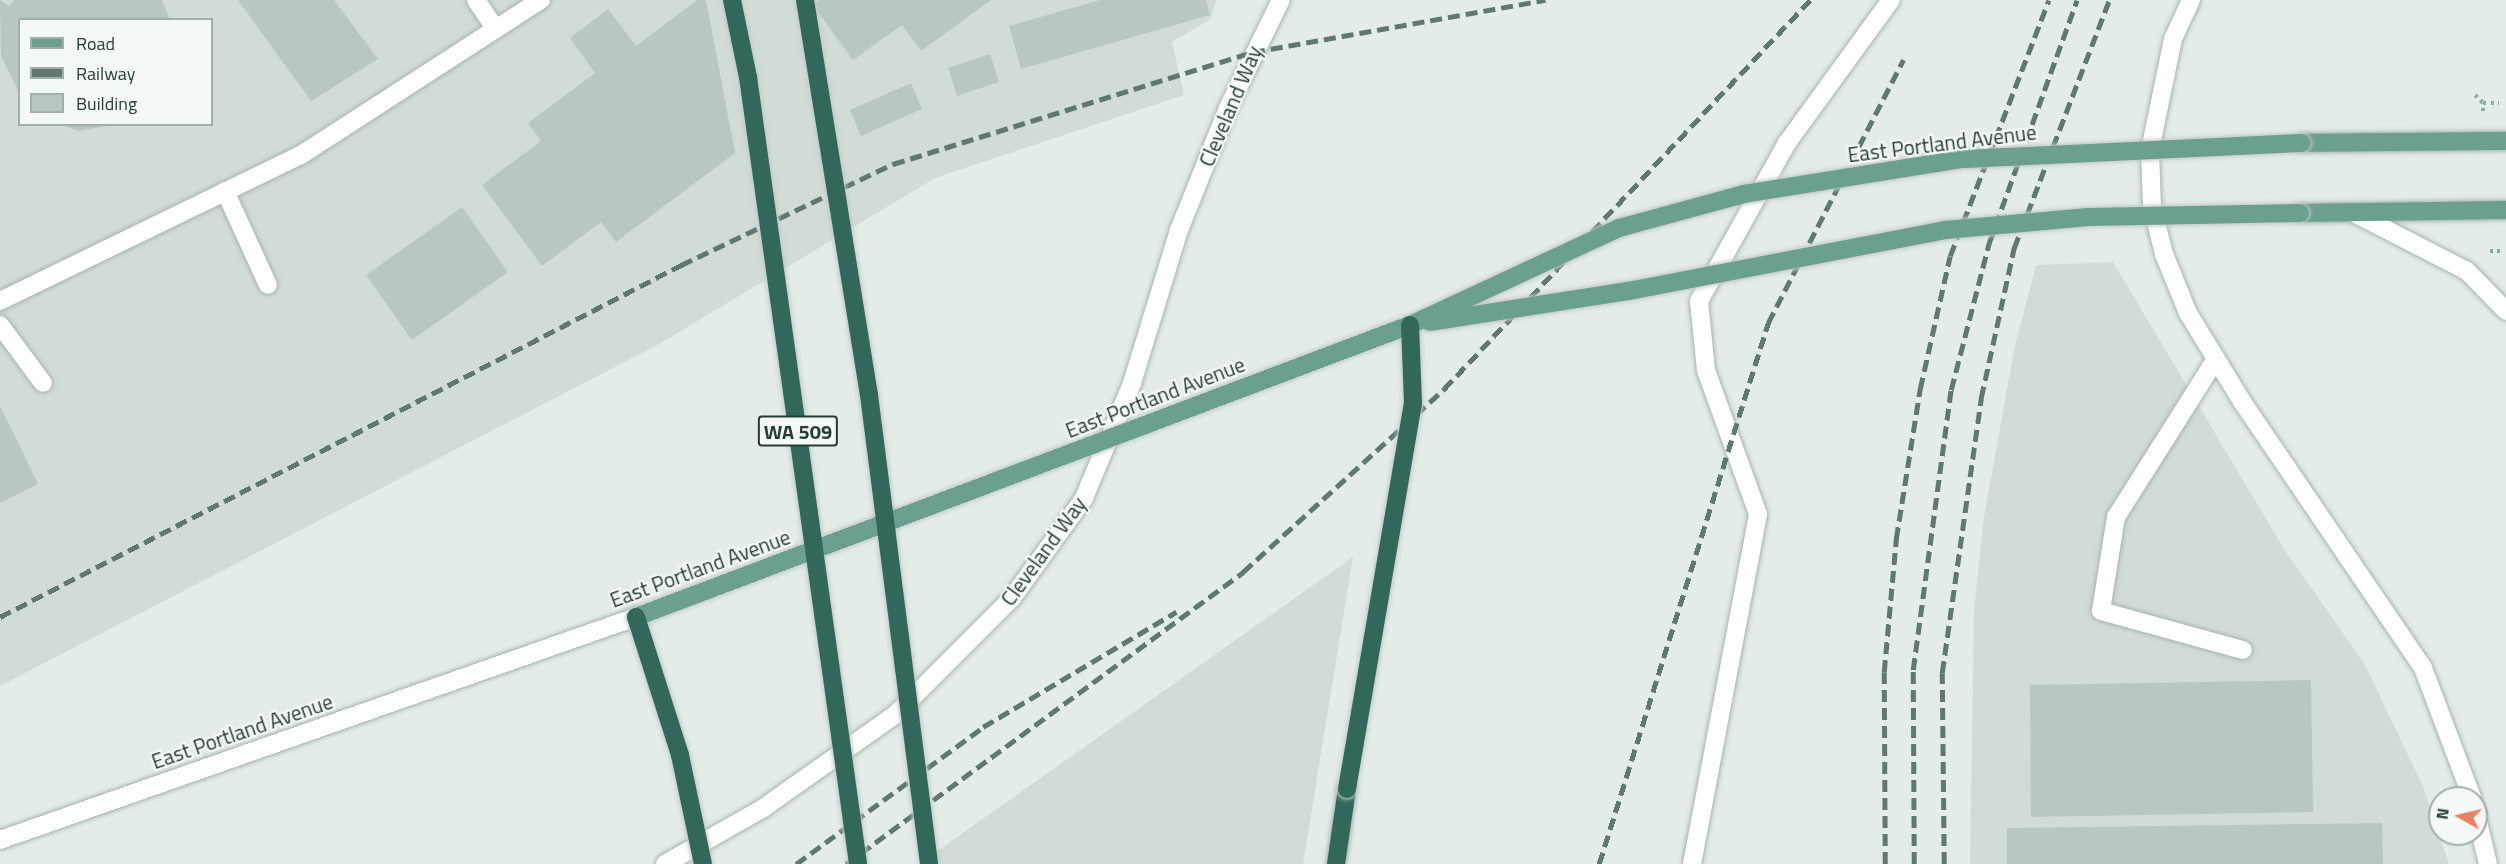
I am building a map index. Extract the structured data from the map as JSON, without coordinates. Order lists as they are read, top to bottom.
{
  "streets": {
    "highway": ["WA 509"],
    "main road": ["East Portland Avenue"],
    "street": ["Cleveland Way"]
  },
  "legend": ["Road", "Railway", "Building"],
  "north": "left"
}
